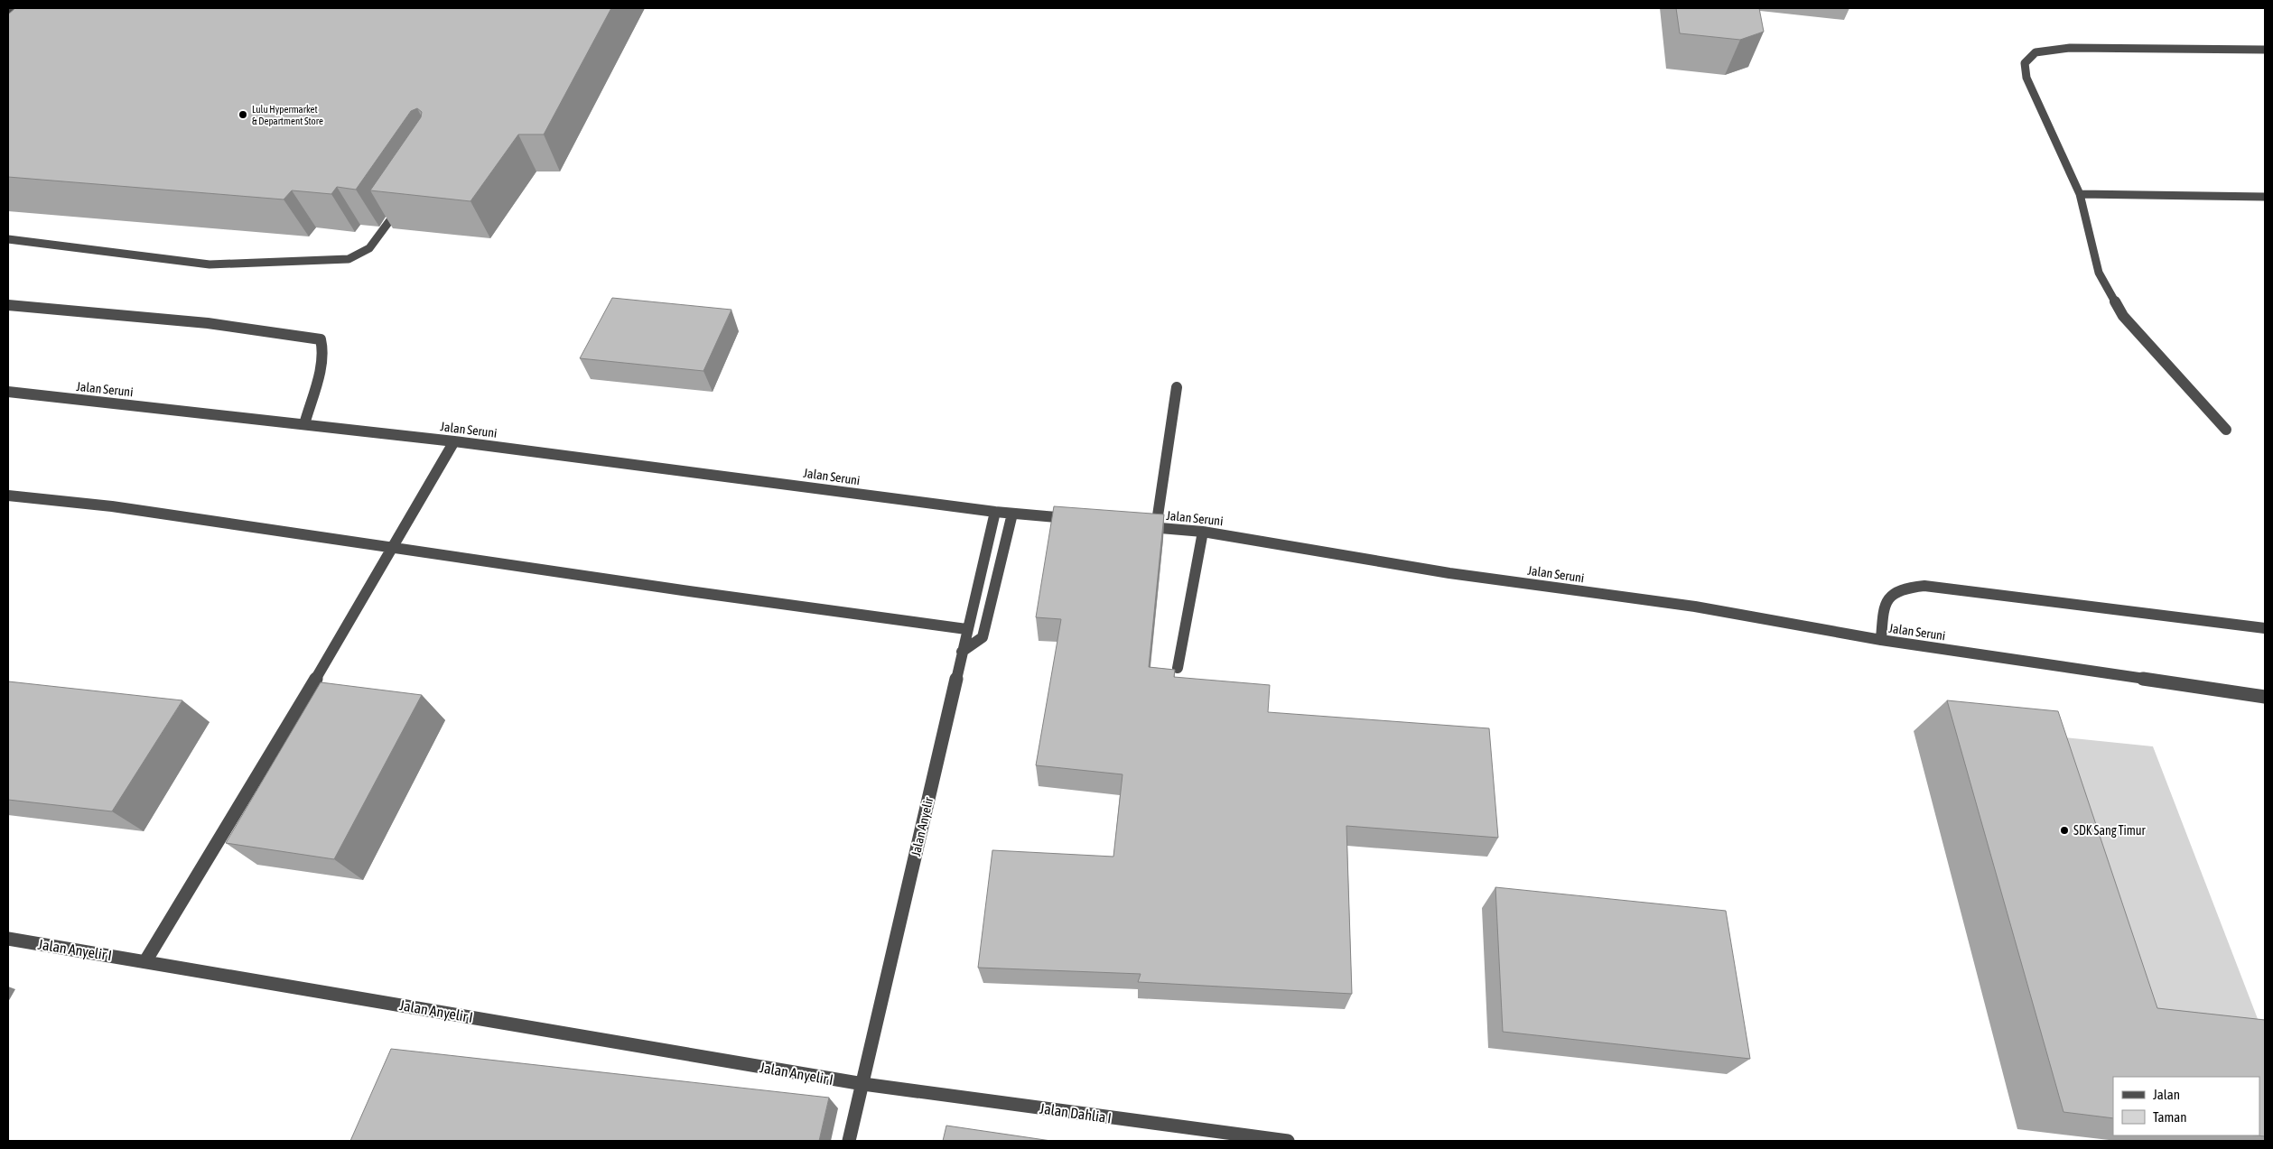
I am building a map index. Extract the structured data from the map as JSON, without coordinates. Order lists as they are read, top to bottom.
{
  "streets": {
    "street": [
      "Jalan Seruni",
      "Jalan Anyelir",
      "Jalan Anyelir I",
      "Jalan Dahlia I"
    ]
  },
  "crossings": [
    ["Jalan Seruni", "Jalan Anyelir"],
    ["Jalan Anyelir", "Jalan Anyelir I"],
    ["Jalan Anyelir", "Jalan Dahlia I"],
    ["Jalan Anyelir I", "Jalan Dahlia I"]
  ],
  "places": ["Lulu Hypermarket & Department Store", "SDK Sang Timur"],
  "legend": ["Jalan", "Taman"]
}
